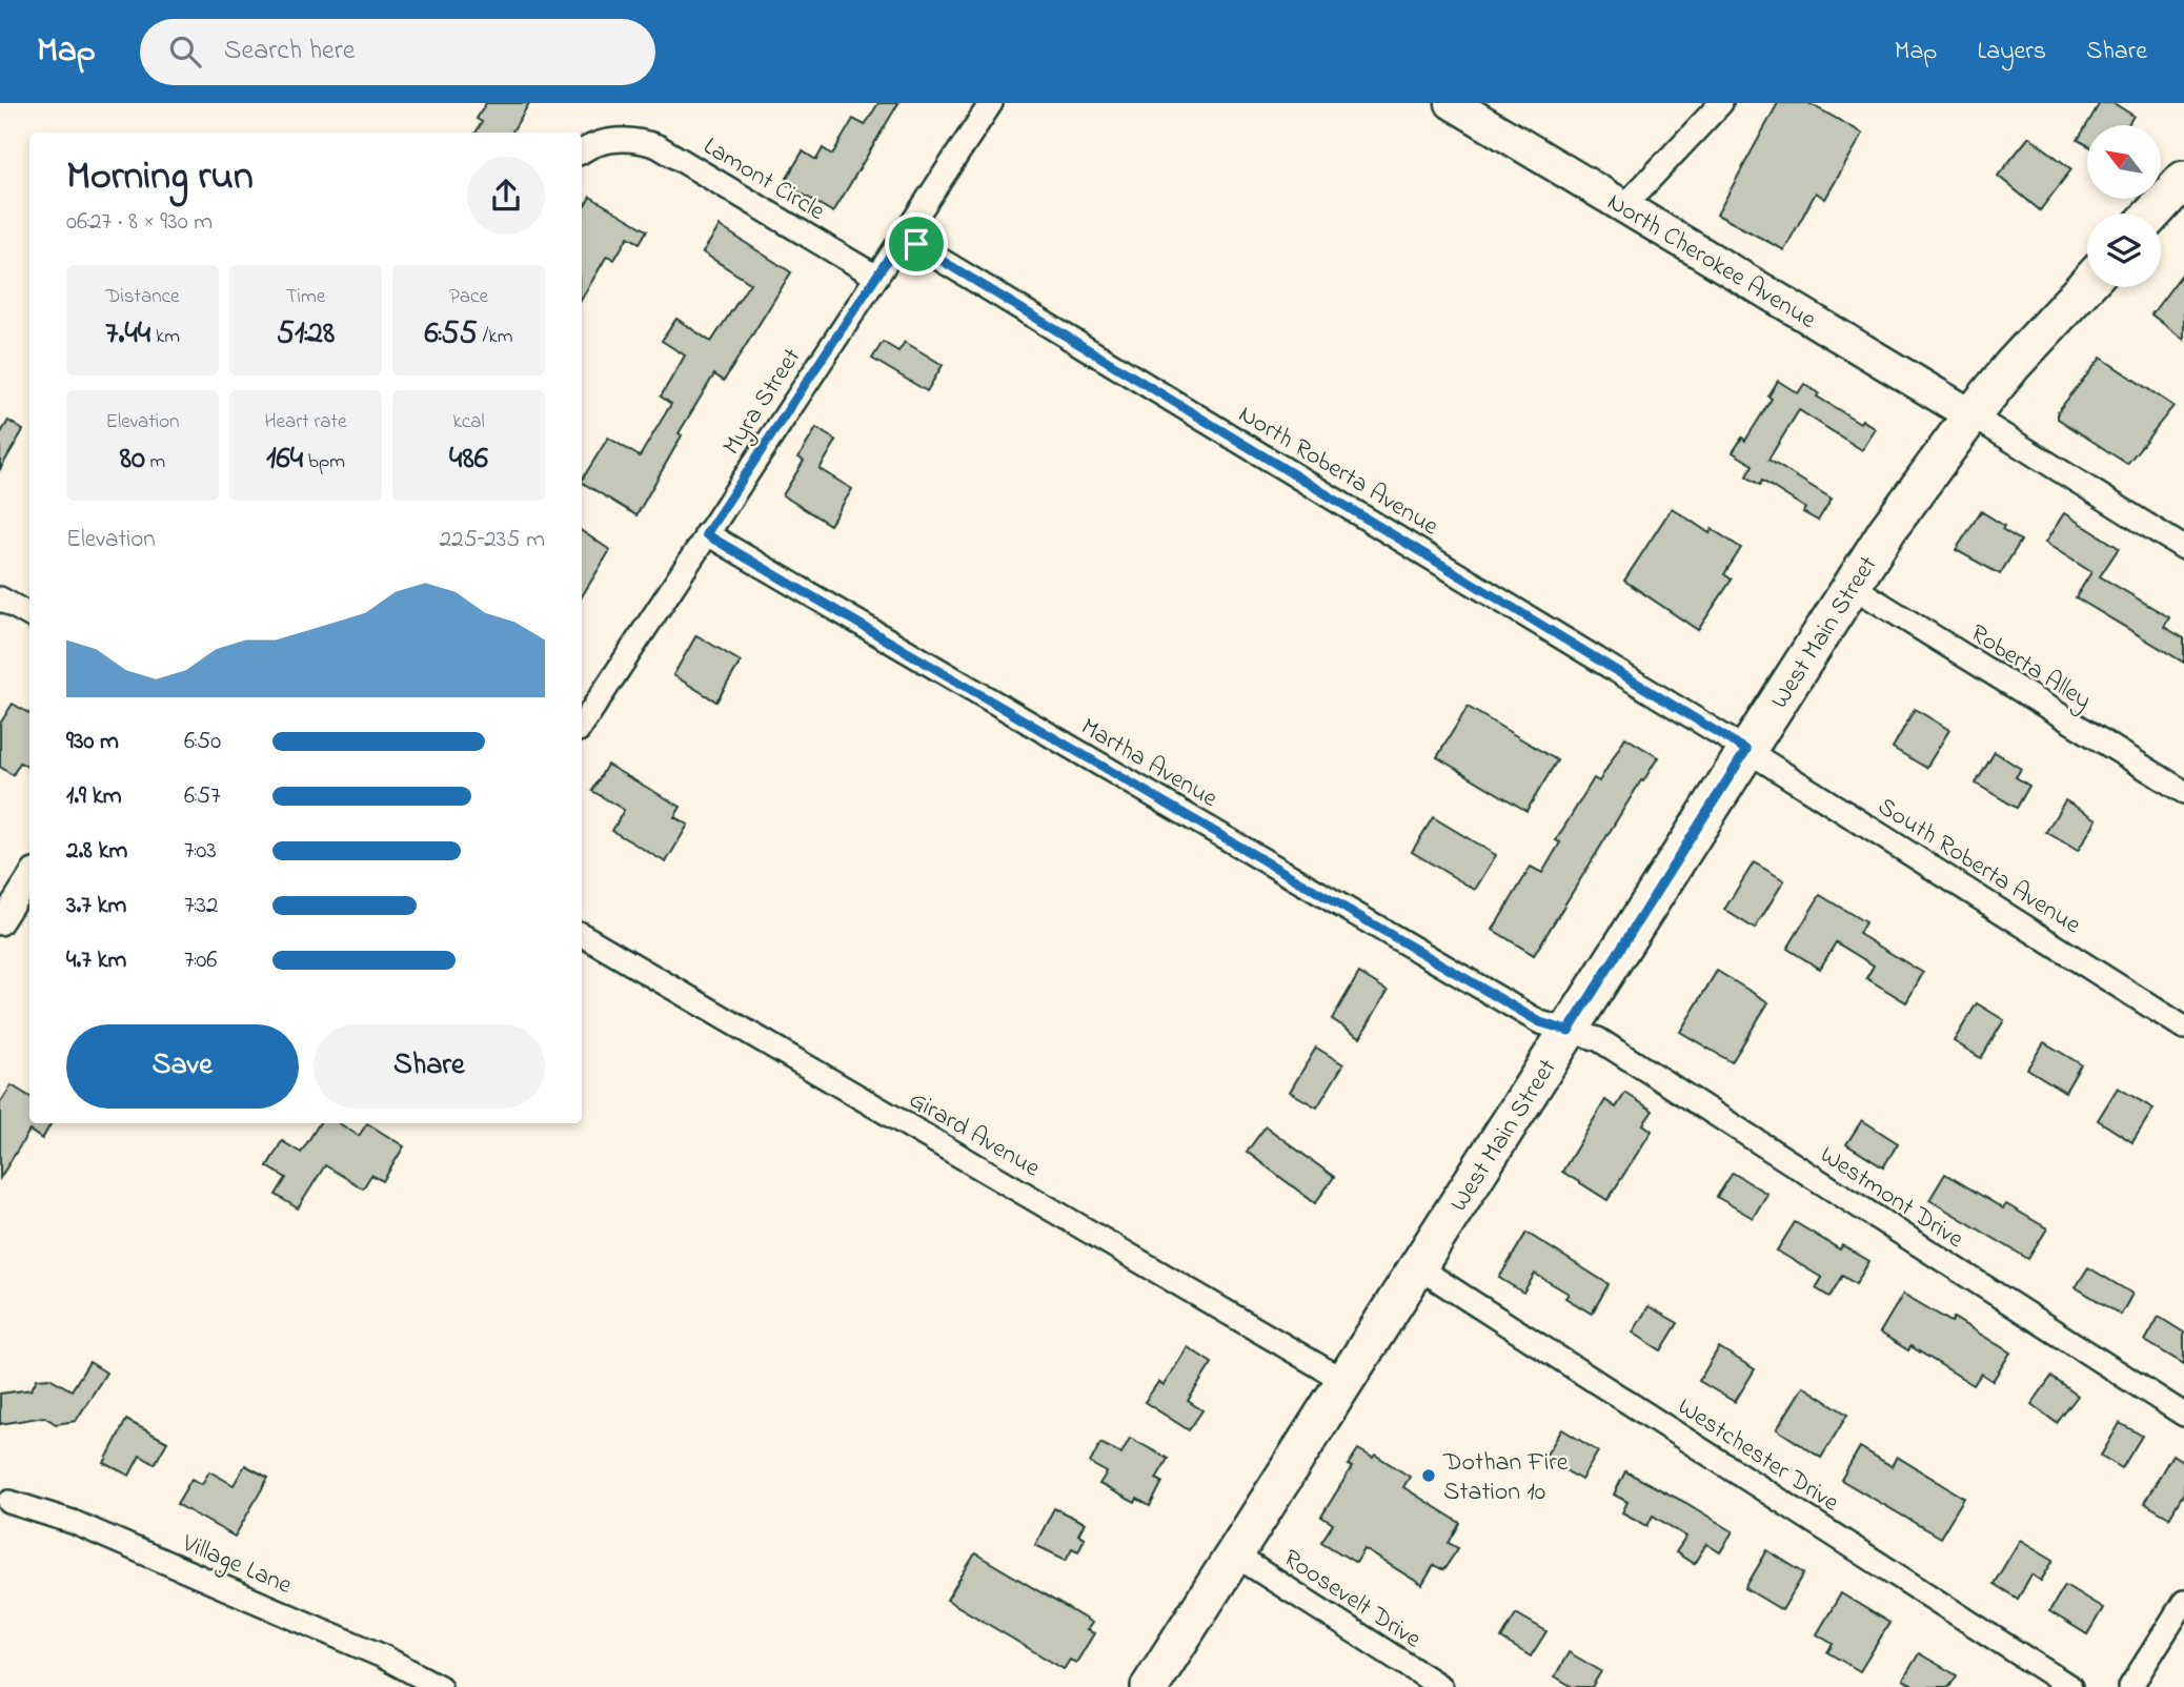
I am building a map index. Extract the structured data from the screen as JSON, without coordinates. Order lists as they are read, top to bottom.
{
  "streets": {
    "main road": ["West Main Street"],
    "street": [
      "Lamont Circle",
      "North Cherokee Avenue",
      "Myra Street",
      "North Roberta Avenue",
      "Roberta Alley",
      "Martha Avenue",
      "South Roberta Avenue",
      "Girard Avenue",
      "Westmont Drive",
      "Westchester Drive",
      "Village Lane",
      "Roosevelt Drive"
    ]
  },
  "crossings": [
    ["Lamont Circle", "Myra Street"],
    ["North Cherokee Avenue", "West Main Street"],
    ["Myra Street", "North Roberta Avenue"],
    ["Myra Street", "Martha Avenue"],
    ["North Roberta Avenue", "West Main Street"],
    ["North Roberta Avenue", "South Roberta Avenue"],
    ["West Main Street", "Roberta Alley"],
    ["West Main Street", "Martha Avenue"],
    ["West Main Street", "South Roberta Avenue"],
    ["West Main Street", "Girard Avenue"],
    ["West Main Street", "Westmont Drive"],
    ["West Main Street", "Westchester Drive"],
    ["West Main Street", "Roosevelt Drive"],
    ["Martha Avenue", "Westmont Drive"]
  ],
  "places": ["Dothan Fire Station 10"],
  "north": "top left",
  "page": {
    "header": "Map",
    "search": "Search here",
    "nav": ["Map", "Layers", "Share"],
    "heading": ["Morning run", "06:27 · 8 × 930 m"],
    "stats": [
      ["Distance", "7.44 km"],
      ["Time", "51:28"],
      ["Pace", "6:55 /km"],
      ["Elevation", "80 m"],
      ["Heart rate", "164 bpm"],
      ["kcal", "486"]
    ],
    "chart": ["Elevation", "225–235 m"],
    "list": [
      {
        "name": "930 m",
        "note": "6:50"
      },
      {
        "name": "1.9 km",
        "note": "6:57"
      },
      {
        "name": "2.8 km",
        "note": "7:03"
      },
      {
        "name": "3.7 km",
        "note": "7:32"
      },
      {
        "name": "4.7 km",
        "note": "7:06"
      }
    ],
    "buttons": ["Save", "Share"]
  }
}
